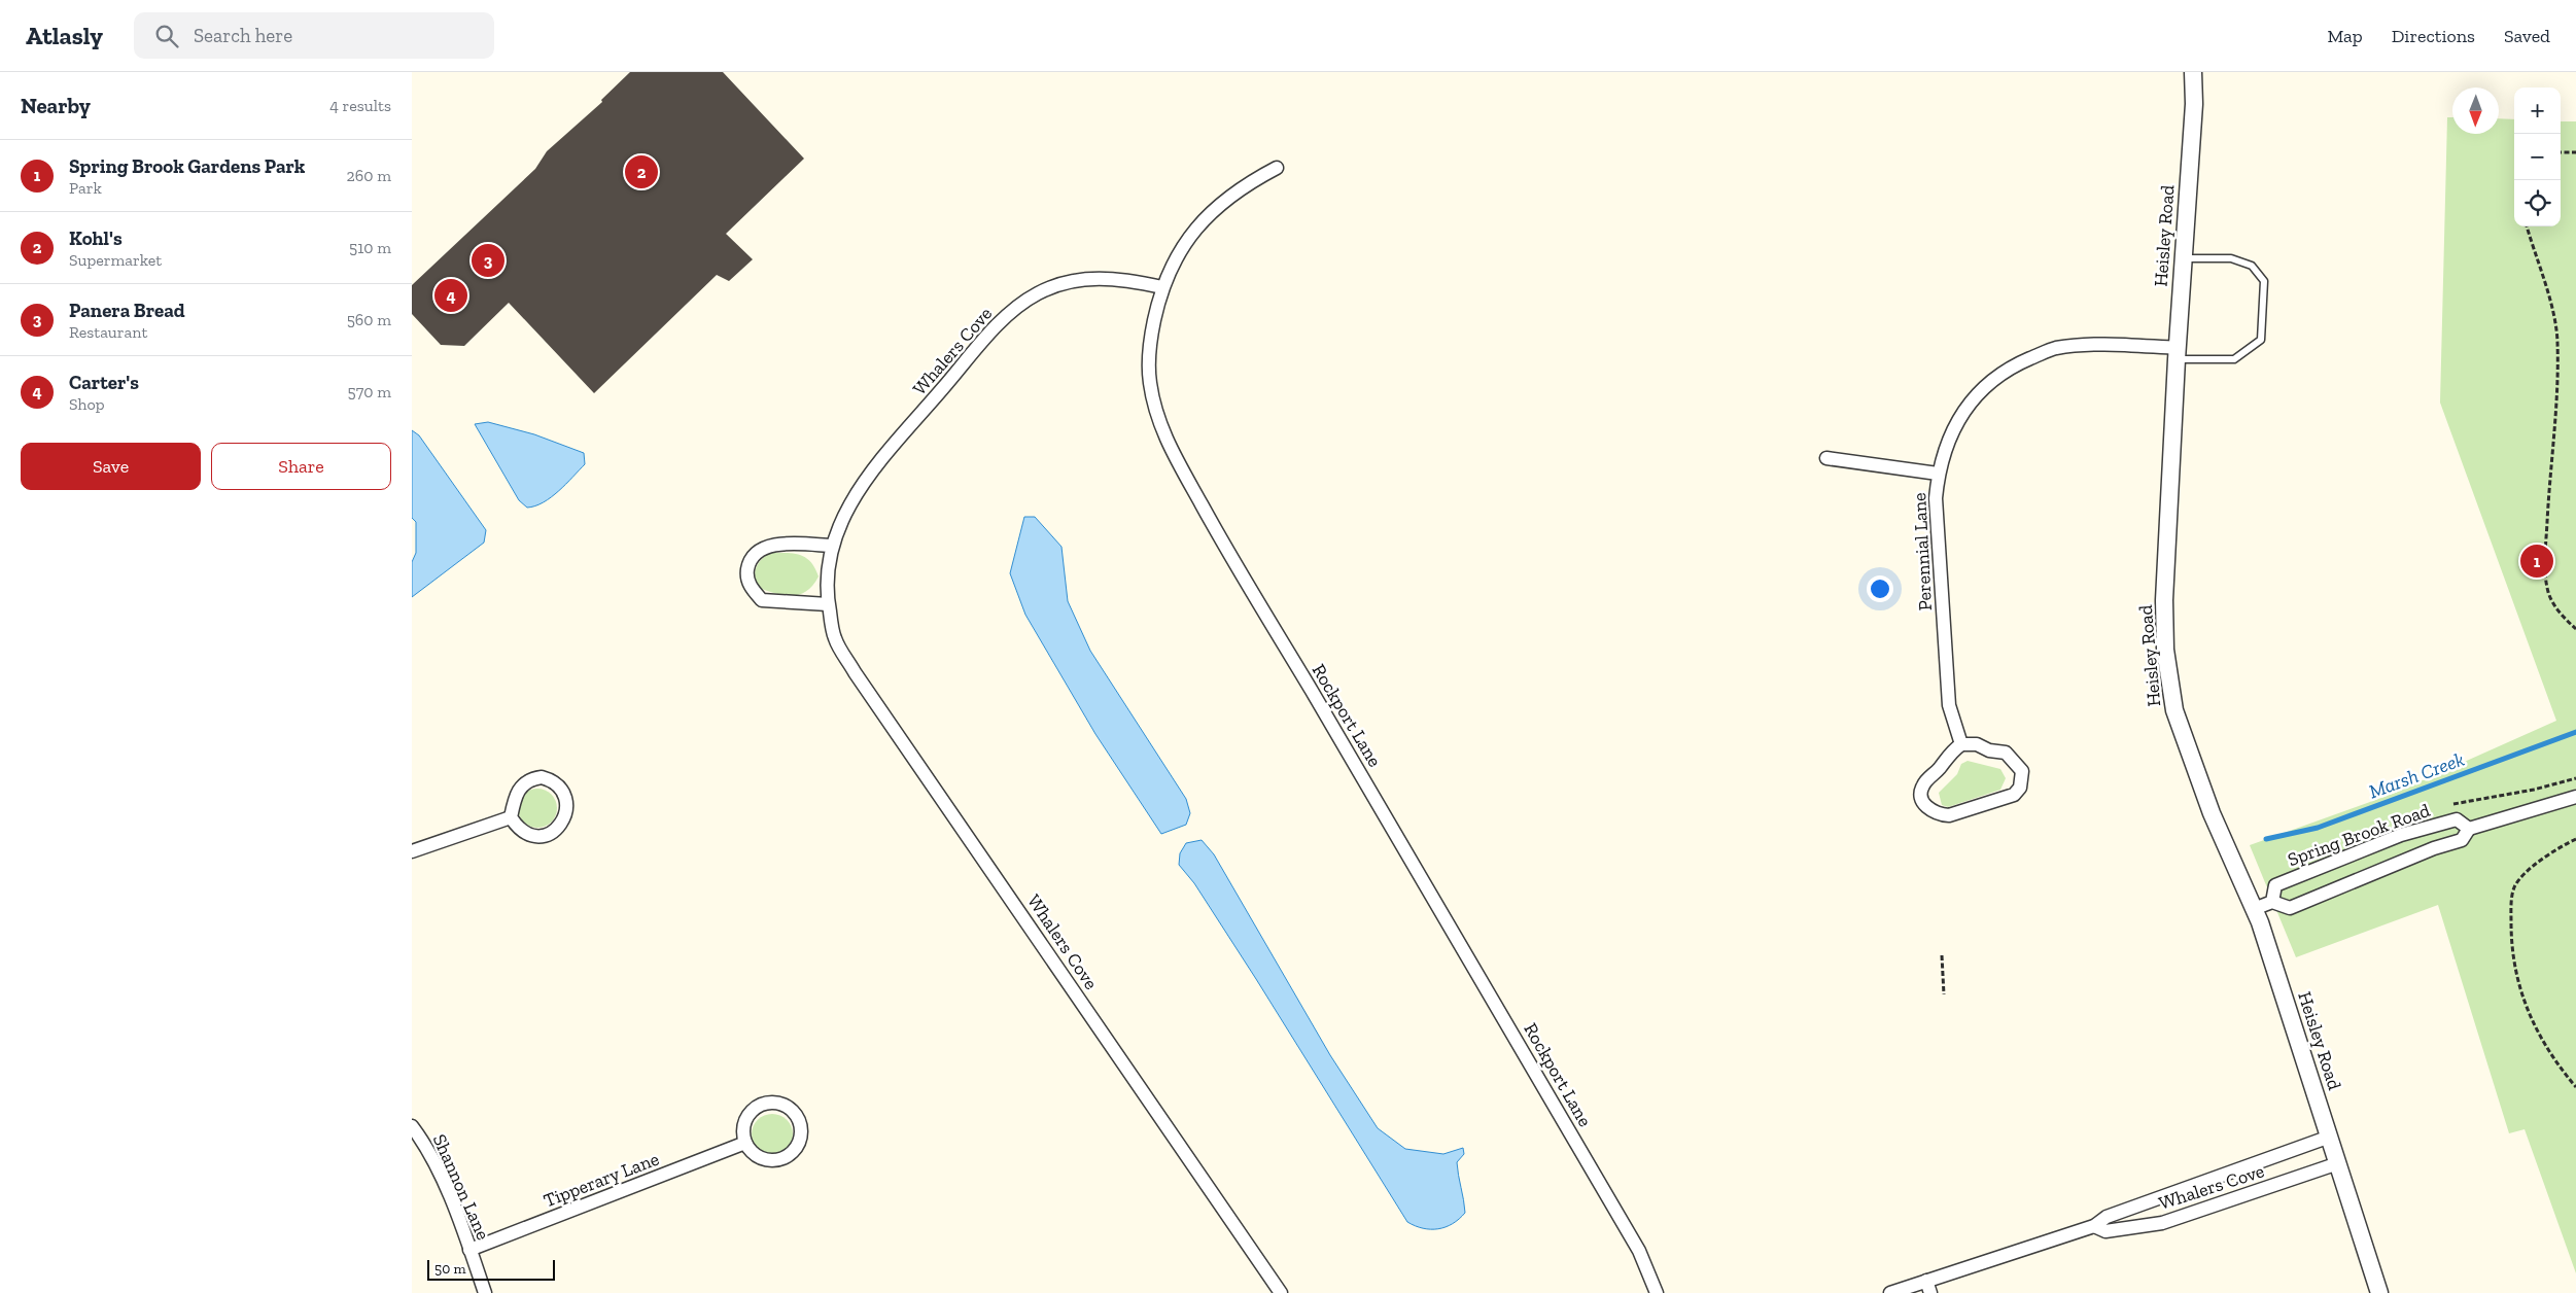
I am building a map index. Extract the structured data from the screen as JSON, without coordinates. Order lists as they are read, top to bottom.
{
  "streets": {
    "street": [
      "Heisley Road",
      "Whalers Cove",
      "Perennial Lane",
      "Rockport Lane",
      "Spring Brook Road",
      "Tipperary Lane",
      "Shannon Lane"
    ]
  },
  "crossings": [
    ["Heisley Road", "Whalers Cove"],
    ["Heisley Road", "Perennial Lane"],
    ["Whalers Cove", "Rockport Lane"],
    ["Tipperary Lane", "Shannon Lane"]
  ],
  "water": ["Marsh Creek"],
  "scale_bar": "50 m",
  "north": "bottom",
  "page": {
    "header": "Atlasly",
    "search": "Search here",
    "nav": ["Map", "Directions", "Saved"],
    "heading": ["Nearby", "4 results"],
    "map_buttons": ["+", "−"],
    "list": [
      {
        "mark": "1",
        "name": "Spring Brook Gardens Park",
        "note": "Park",
        "value": "260 m"
      },
      {
        "mark": "2",
        "name": "Kohl's",
        "note": "Supermarket",
        "value": "510 m"
      },
      {
        "mark": "3",
        "name": "Panera Bread",
        "note": "Restaurant",
        "value": "560 m"
      },
      {
        "mark": "4",
        "name": "Carter's",
        "note": "Shop",
        "value": "570 m"
      }
    ],
    "pins": [
      "2",
      "3",
      "4",
      "1"
    ],
    "buttons": ["Save", "Share"],
    "scale": "50 m"
  }
}
